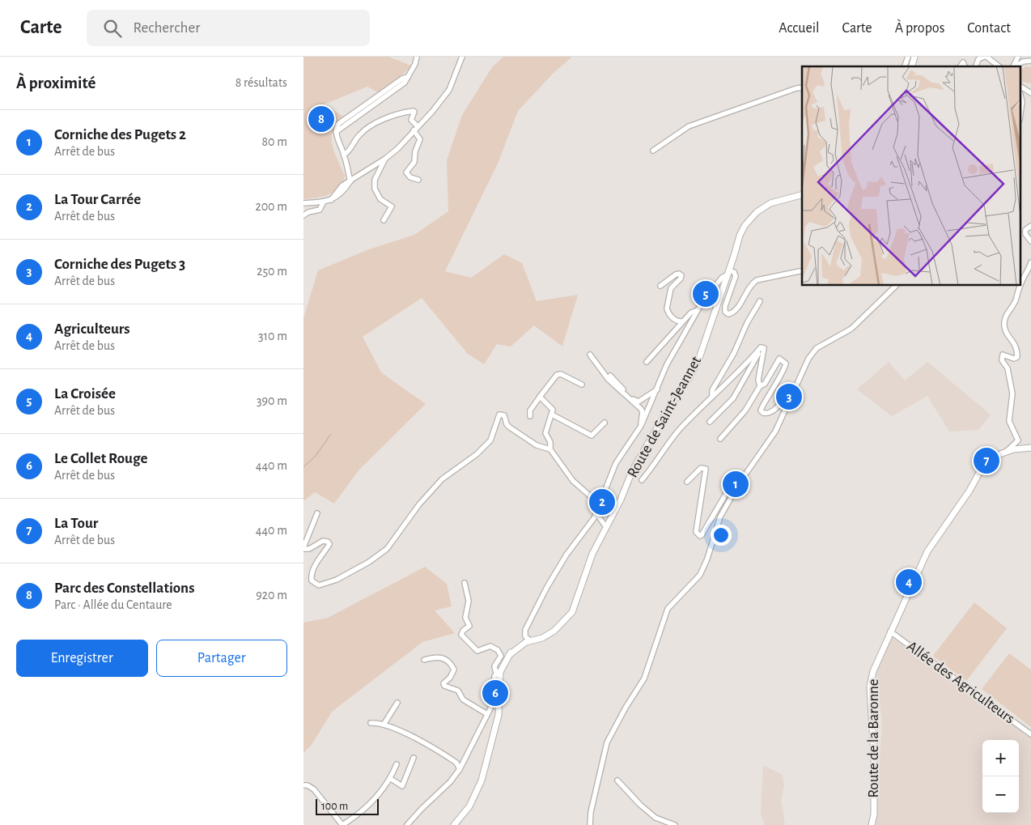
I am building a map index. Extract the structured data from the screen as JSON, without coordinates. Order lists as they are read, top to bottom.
{
  "streets": {
    "main road": ["Route de Saint-Jeannet", "Route de la Baronne"],
    "street": ["Allée des Agriculteurs"]
  },
  "crossings": [
    ["Allée des Agriculteurs", "Route de la Baronne"]
  ],
  "scale_bar": "100 m",
  "page": {
    "header": "Carte",
    "search": "Rechercher",
    "nav": [
      "Accueil",
      "Carte",
      "À propos",
      "Contact"
    ],
    "heading": ["À proximité", "8 résultats"],
    "pins": [
      "8",
      "5",
      "3",
      "7",
      "1",
      "2",
      "4",
      "6"
    ],
    "list": [
      {
        "mark": "1",
        "name": "Corniche des Pugets 2",
        "note": "Arrêt de bus",
        "value": "80 m"
      },
      {
        "mark": "2",
        "name": "La Tour Carrée",
        "note": "Arrêt de bus",
        "value": "200 m"
      },
      {
        "mark": "3",
        "name": "Corniche des Pugets 3",
        "note": "Arrêt de bus",
        "value": "250 m"
      },
      {
        "mark": "4",
        "name": "Agriculteurs",
        "note": "Arrêt de bus",
        "value": "310 m"
      },
      {
        "mark": "5",
        "name": "La Croisée",
        "note": "Arrêt de bus",
        "value": "390 m"
      },
      {
        "mark": "6",
        "name": "Le Collet Rouge",
        "note": "Arrêt de bus",
        "value": "440 m"
      },
      {
        "mark": "7",
        "name": "La Tour",
        "note": "Arrêt de bus",
        "value": "440 m"
      },
      {
        "mark": "8",
        "name": "Parc des Constellations",
        "note": "Parc · Allée du Centaure",
        "value": "920 m"
      }
    ],
    "buttons": ["Enregistrer", "Partager"],
    "map_buttons": ["+", "−"],
    "scale": "100 m"
  }
}
